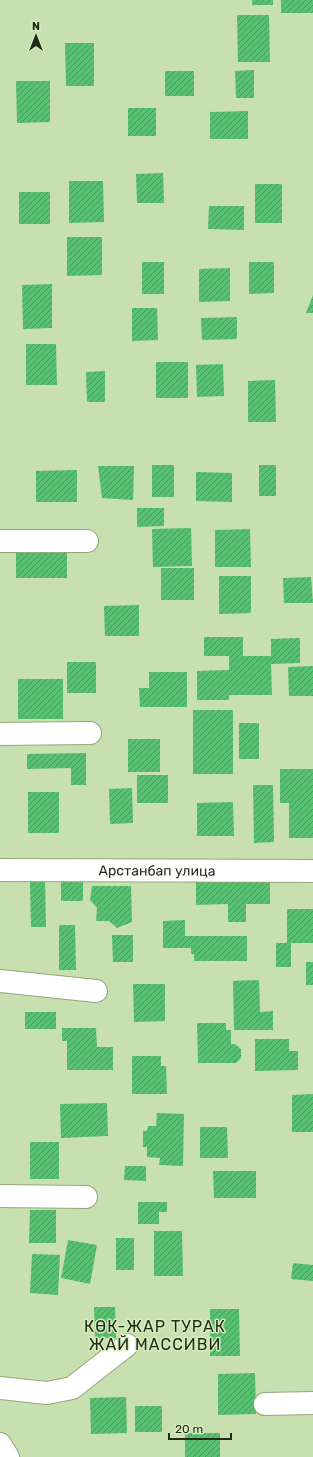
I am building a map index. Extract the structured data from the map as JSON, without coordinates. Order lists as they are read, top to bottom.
{
  "streets": {
    "street": ["Арстанбап улица"]
  },
  "districts": ["КӨК-ЖАР ТУРАК ЖАЙ МАССИВИ"],
  "scale_bar": "20 m",
  "north": "top"
}
